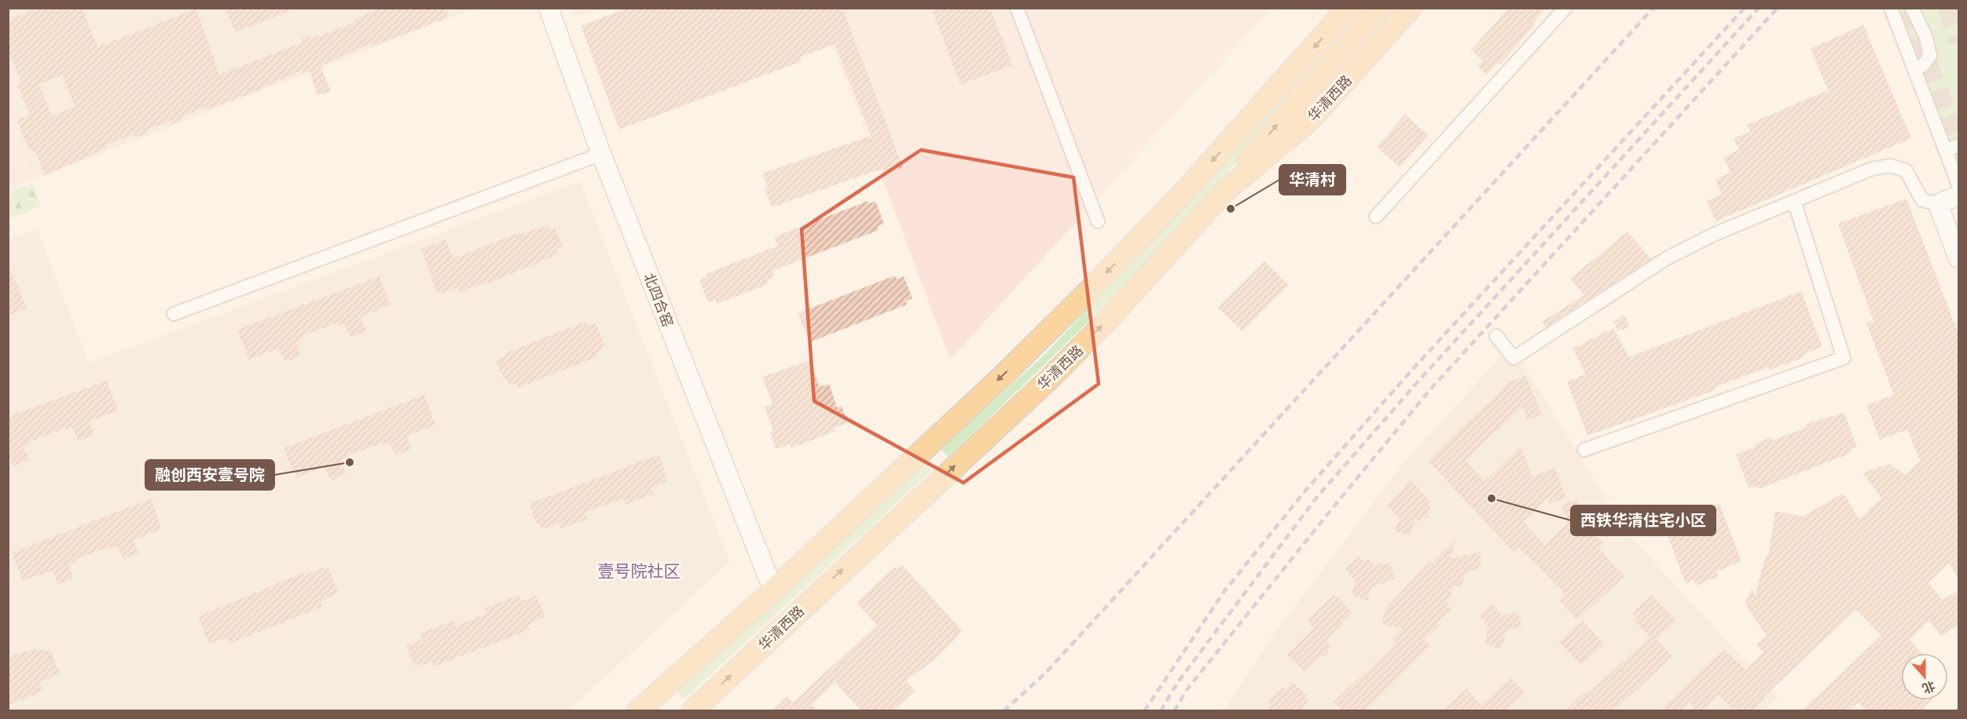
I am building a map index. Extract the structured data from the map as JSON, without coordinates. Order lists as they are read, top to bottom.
{
  "streets": {
    "main road": ["华清西路"],
    "street": ["北四合窑"]
  },
  "districts": ["壹号院社区"],
  "places": ["华清村", "融创西安壹号院", "西铁华清住宅小区"],
  "north": "bottom"
}
